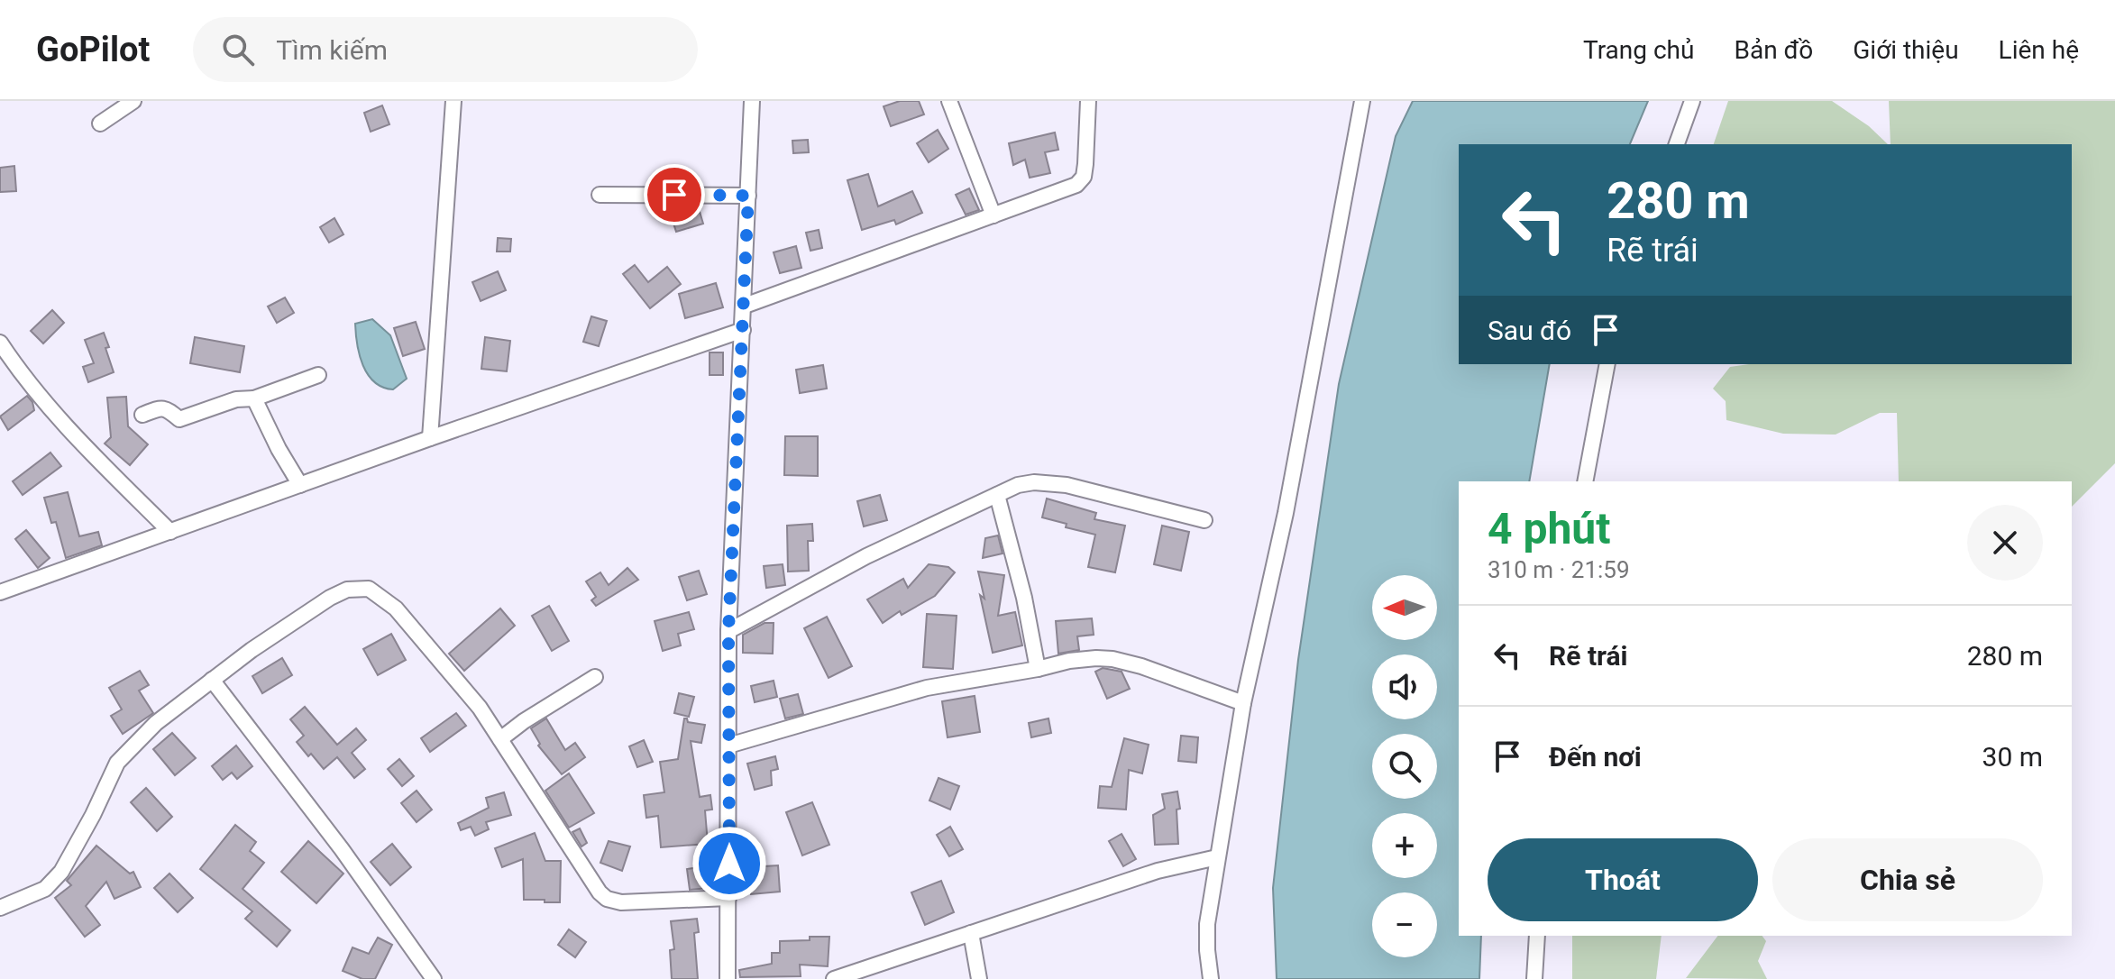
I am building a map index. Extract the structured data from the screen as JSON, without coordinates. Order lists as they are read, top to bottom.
{
  "north": "left",
  "page": {
    "header": "GoPilot",
    "search": "Tìm kiếm",
    "nav": [
      "Trang chủ",
      "Bản đồ",
      "Giới thiệu",
      "Liên hệ"
    ],
    "turn": ["280 m", "Rẽ trái"],
    "then": "Sau đó",
    "heading": ["4 phút", "310 m · 21:59"],
    "map_buttons": ["+", "−"],
    "list": [
      {
        "name": "Rẽ trái",
        "value": "280 m"
      },
      {
        "name": "Đến nơi",
        "value": "30 m"
      }
    ],
    "buttons": ["Thoát", "Chia sẻ"]
  }
}
